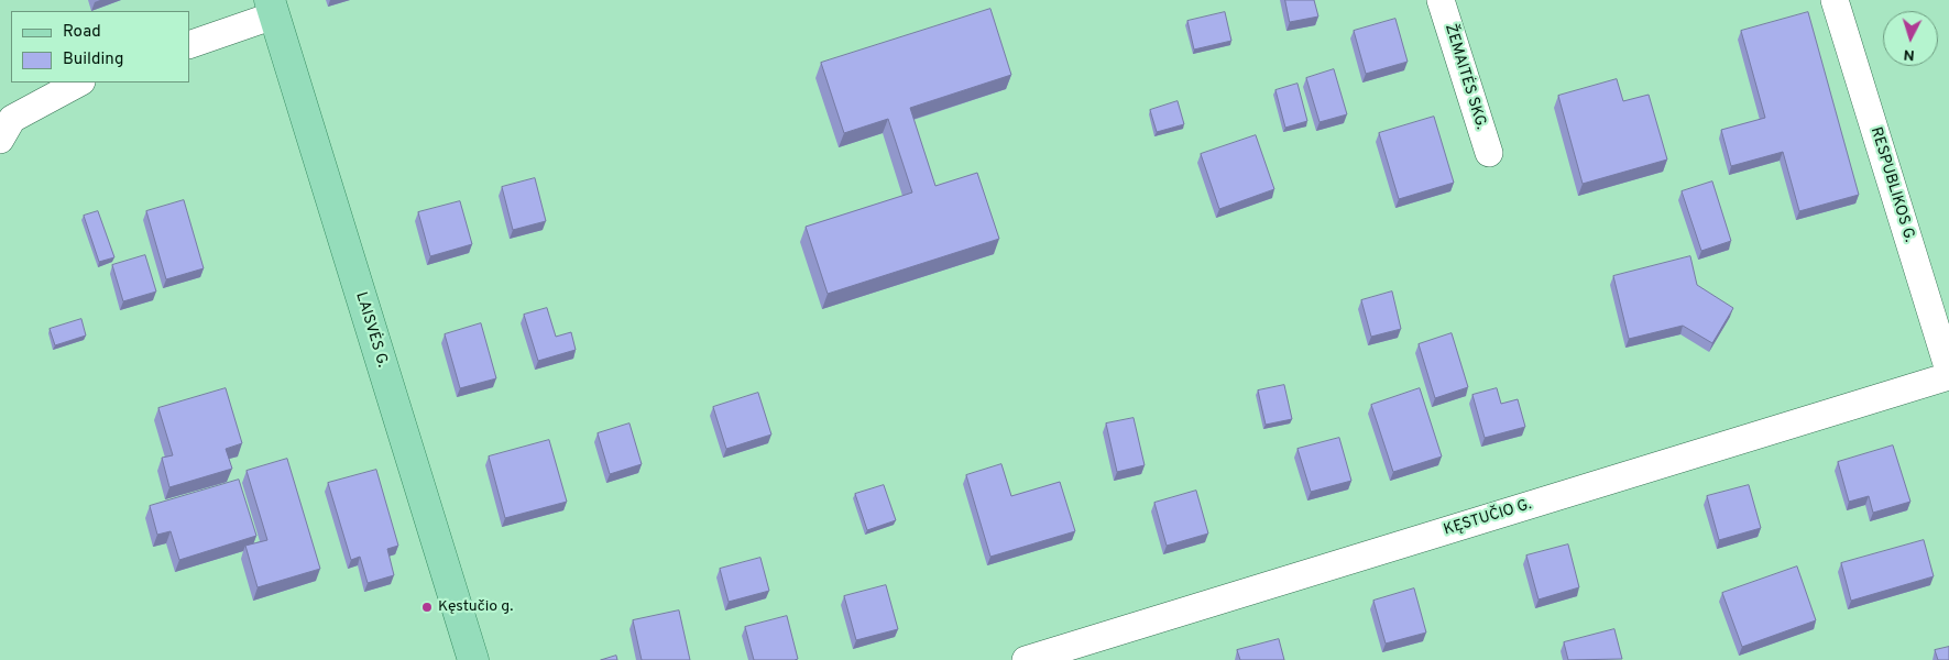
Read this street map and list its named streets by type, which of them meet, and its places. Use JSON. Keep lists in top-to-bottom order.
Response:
{
  "streets": {
    "main road": ["LAISVĖS G."],
    "street": ["ŽEMAITĖS SKG.", "RESPUBLIKOS G.", "KĘSTUČIO G."]
  },
  "places": ["Kęstučio g."],
  "legend": ["Road", "Building"],
  "north": "bottom"
}
